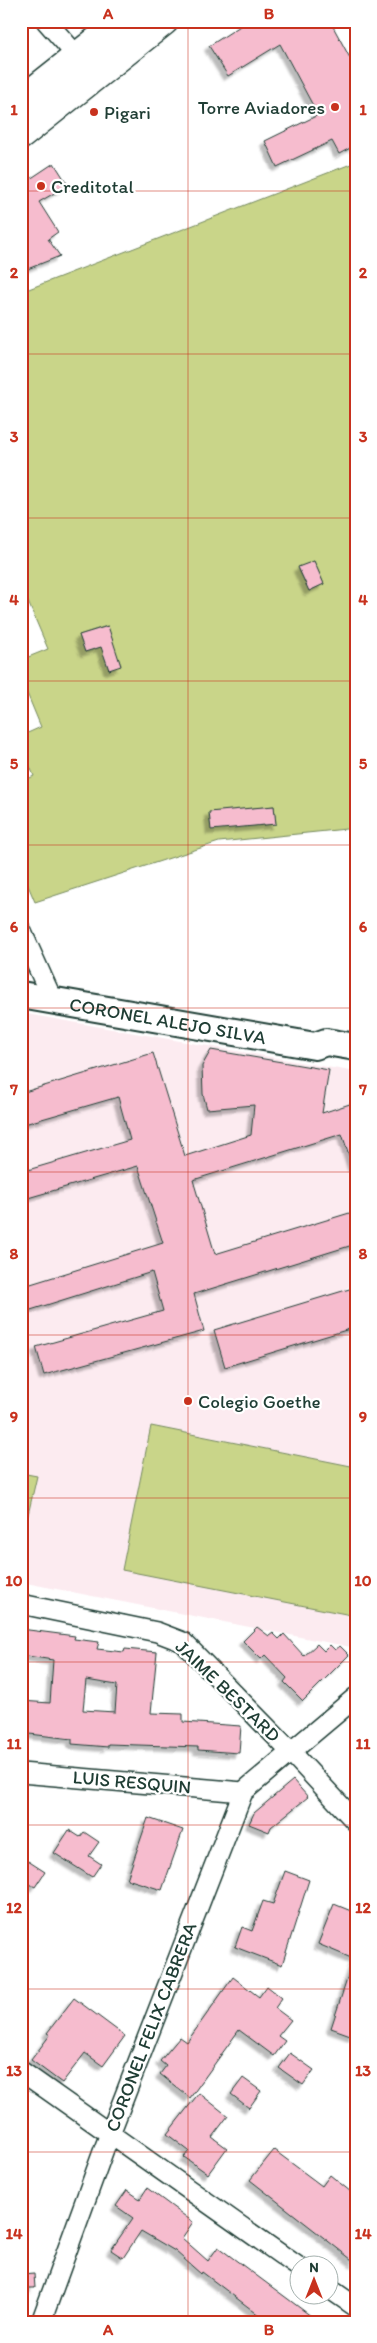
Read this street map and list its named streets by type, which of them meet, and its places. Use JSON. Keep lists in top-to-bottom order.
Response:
{
  "streets": {
    "main road": ["CORONEL ALEJO SILVA"],
    "street": ["JAIME BESTARD", "LUIS RESQUIN", "CORONEL FELIX CABRERA"]
  },
  "crossings": [
    ["JAIME BESTARD", "CORONEL FELIX CABRERA"],
    ["LUIS RESQUIN", "CORONEL FELIX CABRERA"]
  ],
  "places": [
    "Torre Aviadores",
    "Pigari",
    "Creditotal",
    "Colegio Goethe"
  ],
  "north": "top",
  "grid": {
    "columns": ["A", "B"],
    "rows": [
      "1",
      "2",
      "3",
      "4",
      "5",
      "6",
      "7",
      "8",
      "9",
      "10",
      "11",
      "12",
      "13",
      "14"
    ]
  }
}
